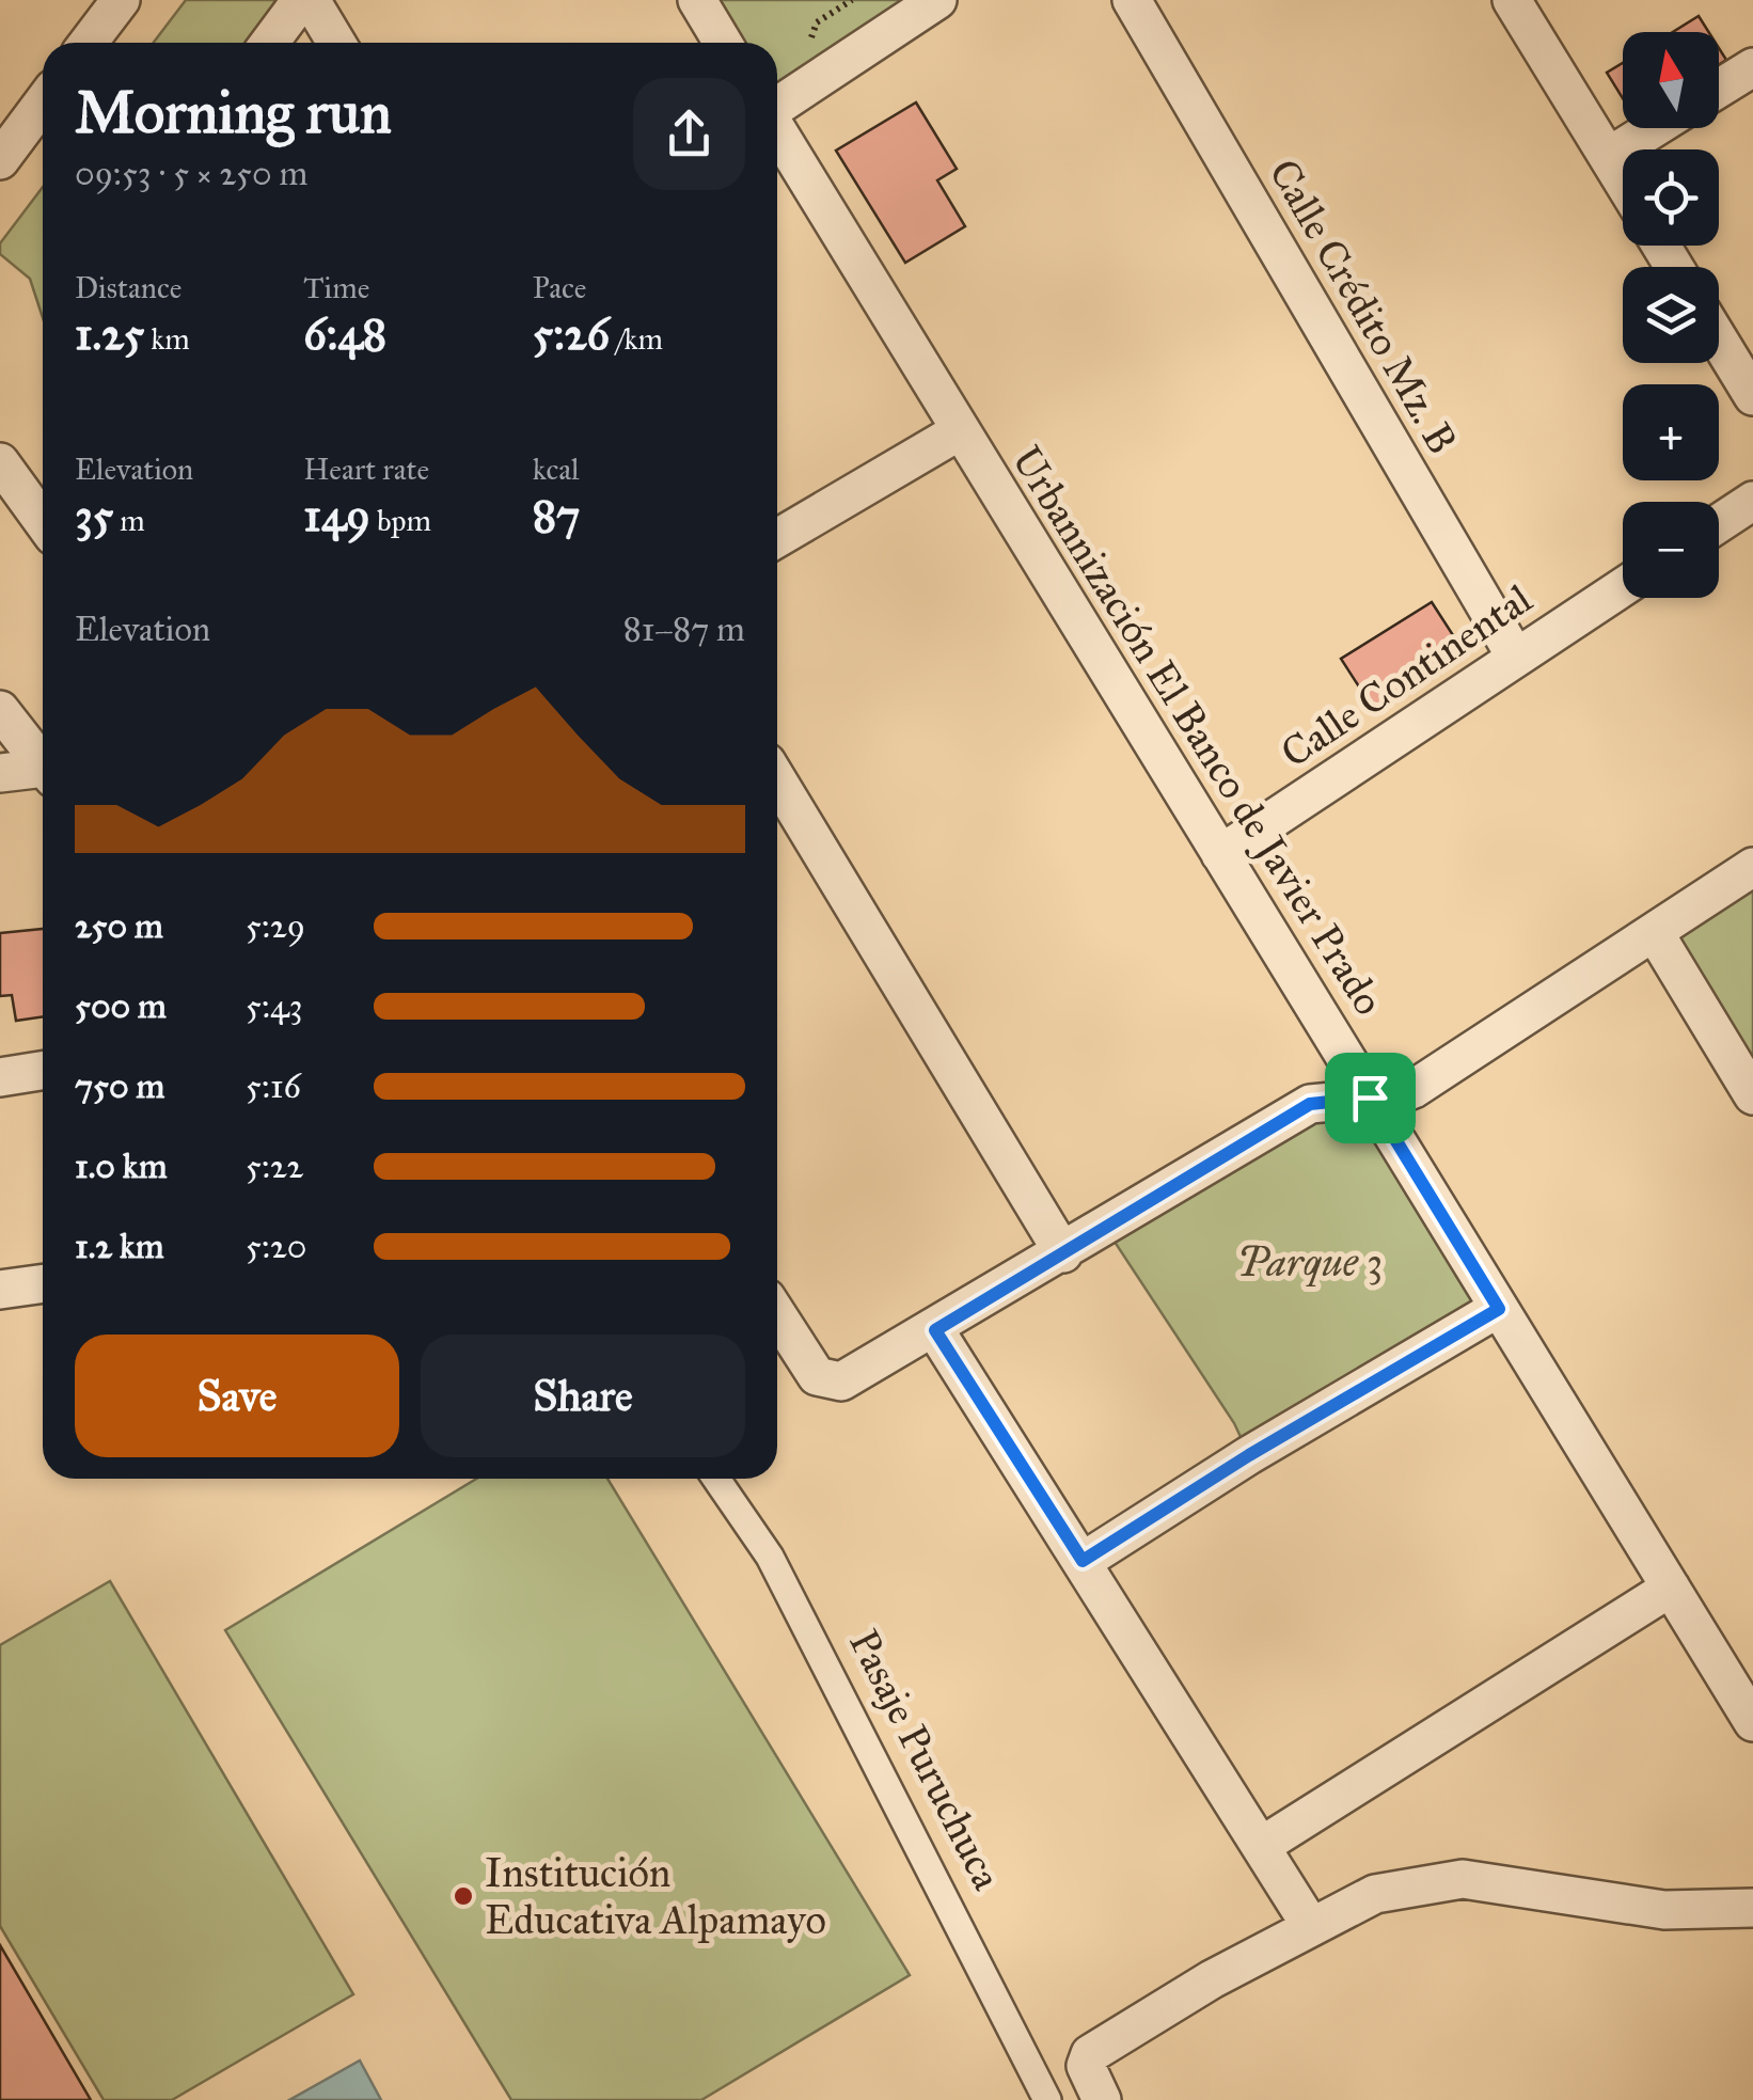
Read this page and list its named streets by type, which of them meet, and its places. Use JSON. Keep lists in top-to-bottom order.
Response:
{
  "streets": {
    "street": [
      "Calle Crédito Mz. B",
      "Calle Continental",
      "Urbannización El Banco de Javier Prado",
      "Pasaje Puruchuca"
    ]
  },
  "crossings": [
    ["Calle Crédito Mz. B", "Calle Continental"],
    ["Calle Continental", "Urbannización El Banco de Javier Prado"]
  ],
  "parks": ["Parque 3"],
  "places": ["Institución Educativa Alpamayo"],
  "north": "top",
  "page": {
    "map_buttons": ["+", "−"],
    "heading": ["Morning run", "09:53 · 5 × 250 m"],
    "stats": [
      ["Distance", "1.25 km"],
      ["Time", "6:48"],
      ["Pace", "5:26 /km"],
      ["Elevation", "35 m"],
      ["Heart rate", "149 bpm"],
      ["kcal", "87"]
    ],
    "chart": ["Elevation", "81–87 m"],
    "list": [
      {
        "name": "250 m",
        "note": "5:29"
      },
      {
        "name": "500 m",
        "note": "5:43"
      },
      {
        "name": "750 m",
        "note": "5:16"
      },
      {
        "name": "1.0 km",
        "note": "5:22"
      },
      {
        "name": "1.2 km",
        "note": "5:20"
      }
    ],
    "buttons": ["Save", "Share"]
  }
}
